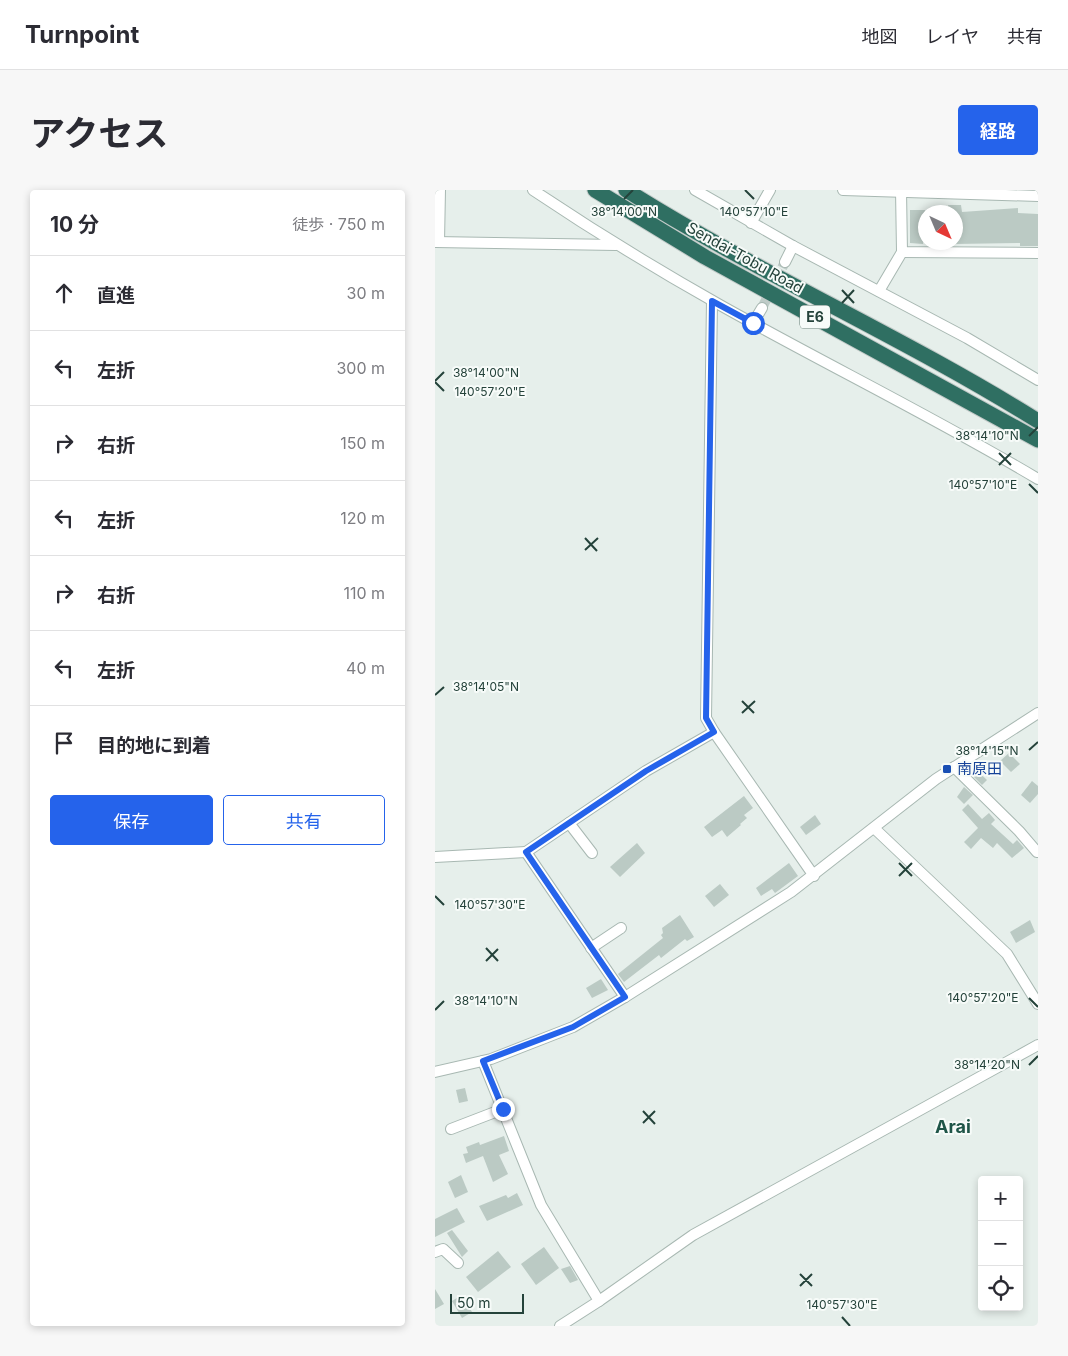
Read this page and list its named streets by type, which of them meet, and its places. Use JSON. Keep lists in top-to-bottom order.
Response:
{
  "streets": {
    "highway": ["Sendai-Tobu Road", "E6"]
  },
  "districts": ["Arai"],
  "places": {
    "transit": ["南原田"]
  },
  "scale_bar": "50 m",
  "north": "bottom right",
  "page": {
    "header": "Turnpoint",
    "nav": ["地図", "レイヤ", "共有"],
    "title": "アクセス",
    "buttons": [
      "経路",
      ["保存", "共有"]
    ],
    "heading": ["10 分", "徒歩 · 750 m"],
    "list": [
      ["直進", "30 m"],
      ["左折", "300 m"],
      ["右折", "150 m"],
      ["左折", "120 m"],
      ["右折", "110 m"],
      ["左折", "40 m"],
      "目的地に到着"
    ],
    "map_buttons": ["+", "−"],
    "scale": "50 m"
  },
  "coordinates": [
    "38°14'00\"N",
    "140°57'10\"E",
    "140°57'20\"E",
    "38°14'10\"N",
    "38°14'05\"N",
    "38°14'15\"N",
    "140°57'30\"E",
    "38°14'20\"N"
  ]
}
